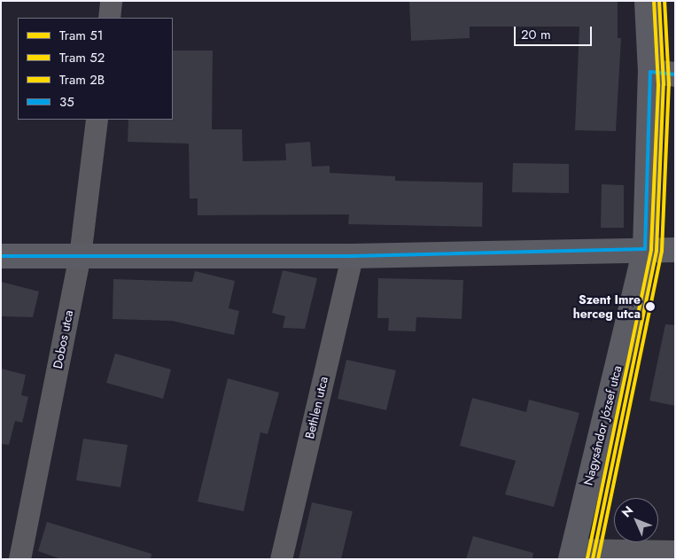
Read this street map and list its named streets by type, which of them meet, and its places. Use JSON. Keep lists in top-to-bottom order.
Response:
{
  "streets": {
    "street": ["Dobos utca", "Bethlen utca", "Nagysándor József utca"]
  },
  "places": ["Szent Imre herceg utca"],
  "lines": [
    "tram line 51",
    "tram line 52",
    "tram line 2B",
    "transit line 35"
  ],
  "legend": [
    "Tram 51",
    "Tram 52",
    "Tram 2B",
    "35"
  ],
  "scale_bar": "20 m",
  "north": "top left"
}
